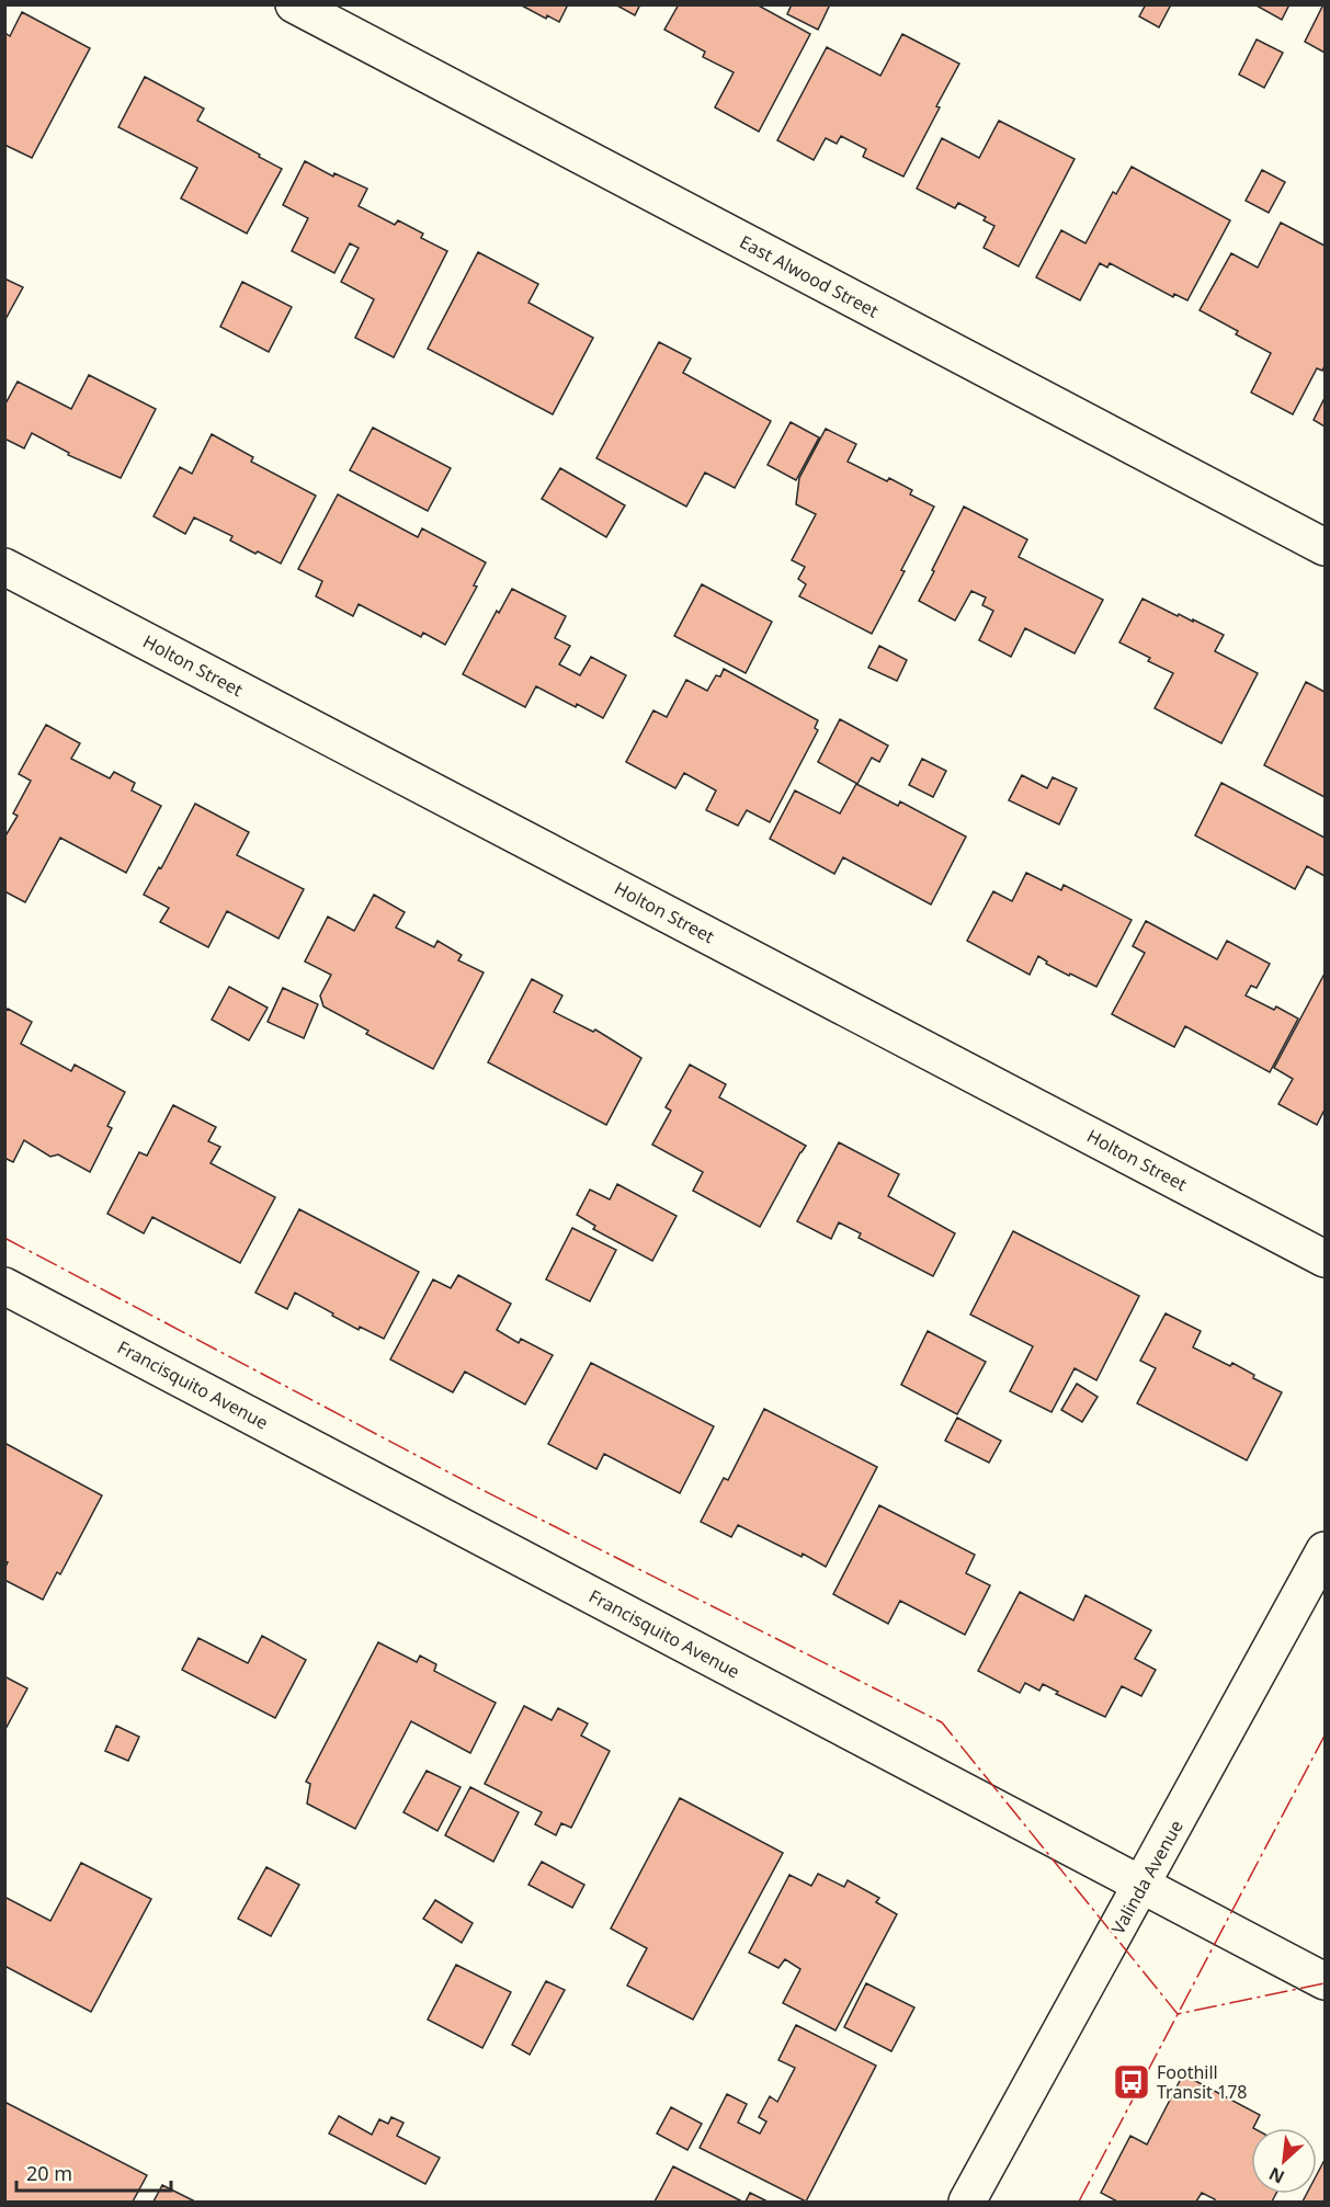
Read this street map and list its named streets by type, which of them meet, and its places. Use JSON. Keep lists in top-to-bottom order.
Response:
{
  "streets": {
    "street": [
      "East Alwood Street",
      "Holton Street",
      "Francisquito Avenue",
      "Valinda Avenue"
    ]
  },
  "crossings": [
    ["Francisquito Avenue", "Valinda Avenue"]
  ],
  "places": {
    "bus stop": ["Foothill Transit 178"]
  },
  "scale_bar": "20 m",
  "north": "bottom left"
}
